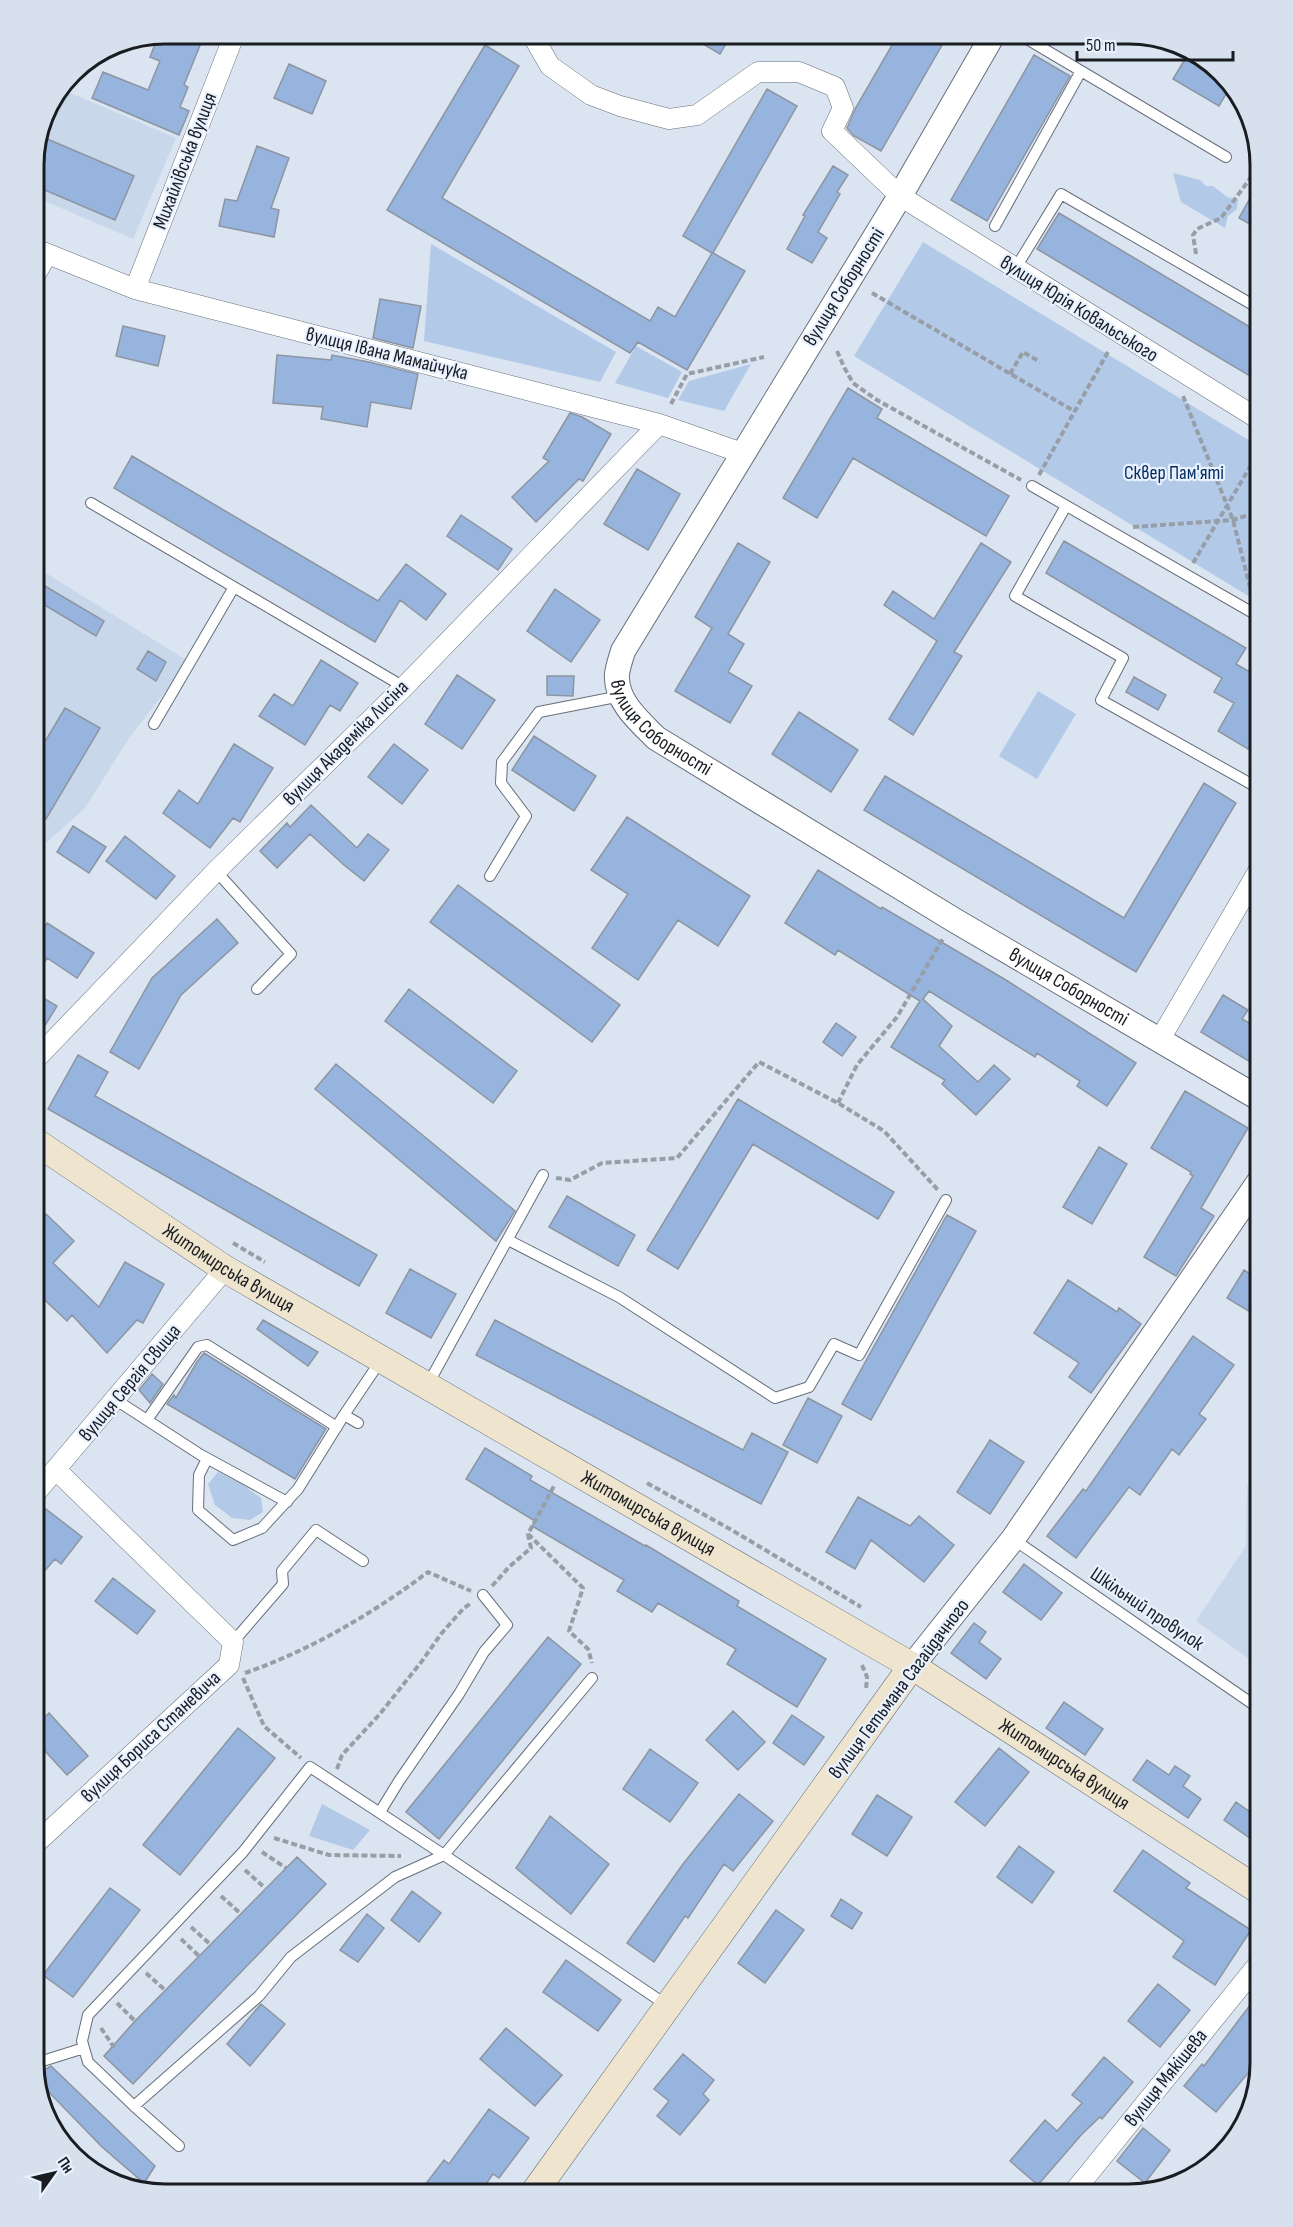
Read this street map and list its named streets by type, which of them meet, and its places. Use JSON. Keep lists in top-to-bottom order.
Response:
{
  "streets": {
    "main road": ["Житомирська вулиця", "вулиця Гетьмана Сагайдачного"],
    "street": [
      "Михайлівська вулиця",
      "вулиця Соборності",
      "вулиця Юрія Ковальського",
      "вулиця Івана Мамайчука",
      "вулиця Академіка Лисіна",
      "вулиця Сергія Свища",
      "вулиця Бориса Станевича",
      "вулиця Мякішева"
    ],
    "lane": ["Шкільний провулок"]
  },
  "crossings": [
    ["Михайлівська вулиця", "вулиця Івана Мамайчука"],
    ["вулиця Соборності", "вулиця Юрія Ковальського"],
    ["вулиця Соборності", "вулиця Івана Мамайчука"],
    ["вулиця Івана Мамайчука", "вулиця Академіка Лисіна"],
    ["Житомирська вулиця", "вулиця Сергія Свища"],
    ["Житомирська вулиця", "вулиця Гетьмана Сагайдачного"],
    ["Шкільний провулок", "вулиця Гетьмана Сагайдачного"]
  ],
  "parks": ["Сквер Пам'яті"],
  "scale_bar": "50 m",
  "north": "top right"
}
